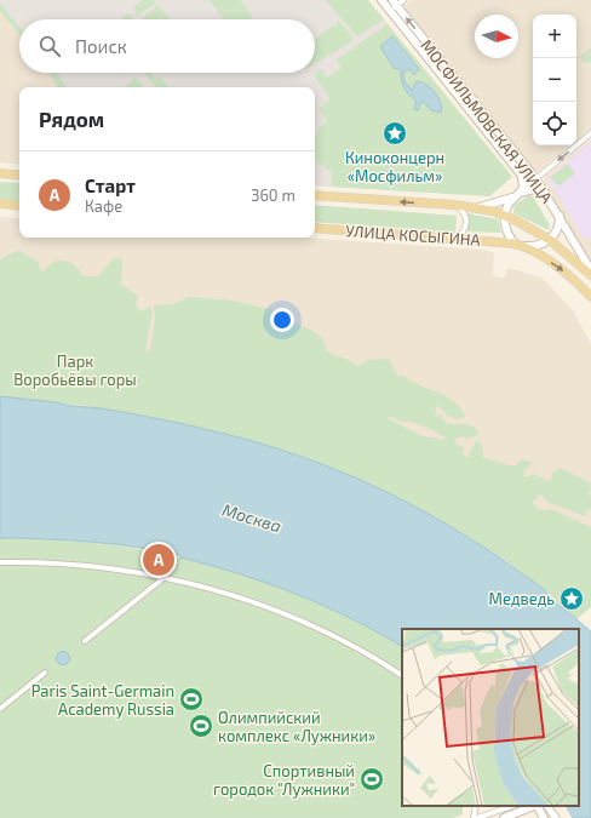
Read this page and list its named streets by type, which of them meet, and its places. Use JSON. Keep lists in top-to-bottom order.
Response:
{
  "streets": {
    "main road": ["МОСФИЛЬМОВСКАЯ УЛИЦА", "УЛИЦА КОСЫГИНА"]
  },
  "crossings": [
    ["МОСФИЛЬМОВСКАЯ УЛИЦА", "УЛИЦА КОСЫГИНА"]
  ],
  "water": ["Москва"],
  "parks": ["Парк Воробьёвы горы"],
  "places": {
    "place": ["Киноконцерн «Мосфильм»", "Медведь"],
    "sports": ["Paris Saint-Germain Academy Russia", "Олимпийский комплекс «Лужники»", "Спортивный городок \"Лужники\""]
  },
  "north": "right",
  "page": {
    "map_buttons": ["+", "−"],
    "search": "Поиск",
    "heading": "Рядом",
    "list": [
      {
        "mark": "A",
        "name": "Старт",
        "note": "Кафе",
        "value": "360 m"
      }
    ],
    "pins": "A"
  }
}
